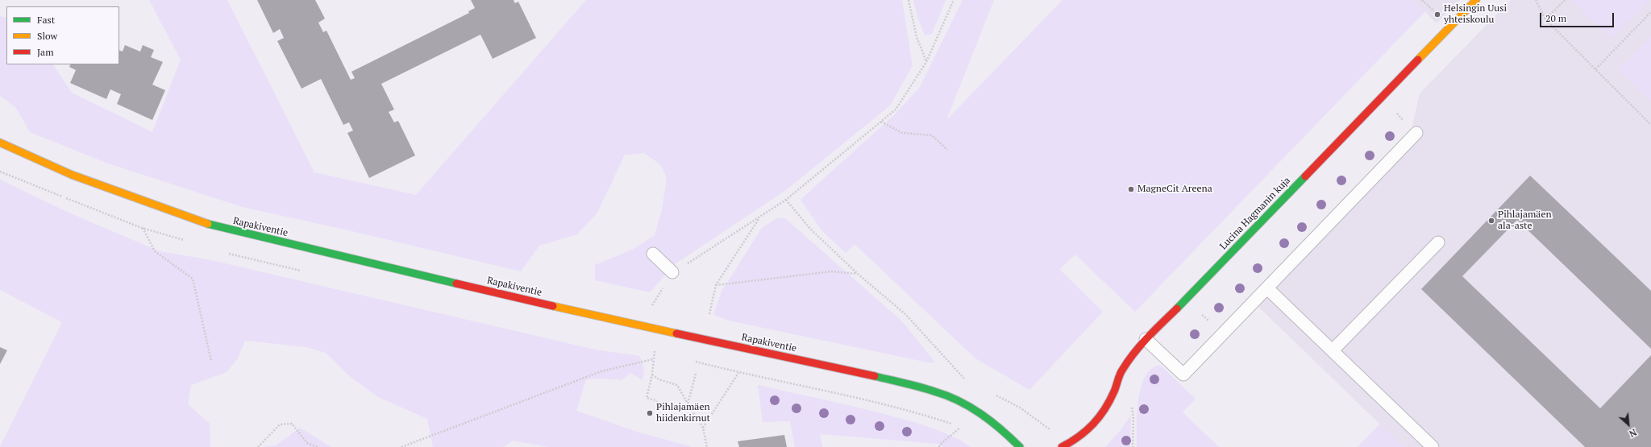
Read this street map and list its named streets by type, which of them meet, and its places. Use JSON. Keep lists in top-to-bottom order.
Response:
{
  "streets": {
    "main road": ["Lucina Hagmanin kuja", "Rapakiventie"]
  },
  "places": [
    "Helsingin Uusi yhteiskoulu",
    "MagneCit Areena",
    "Pihlajamäen ala-aste",
    "Pihlajamäen hiidenkirnut"
  ],
  "legend": ["Fast", "Slow", "Jam"],
  "scale_bar": "20 m",
  "north": "bottom right"
}
